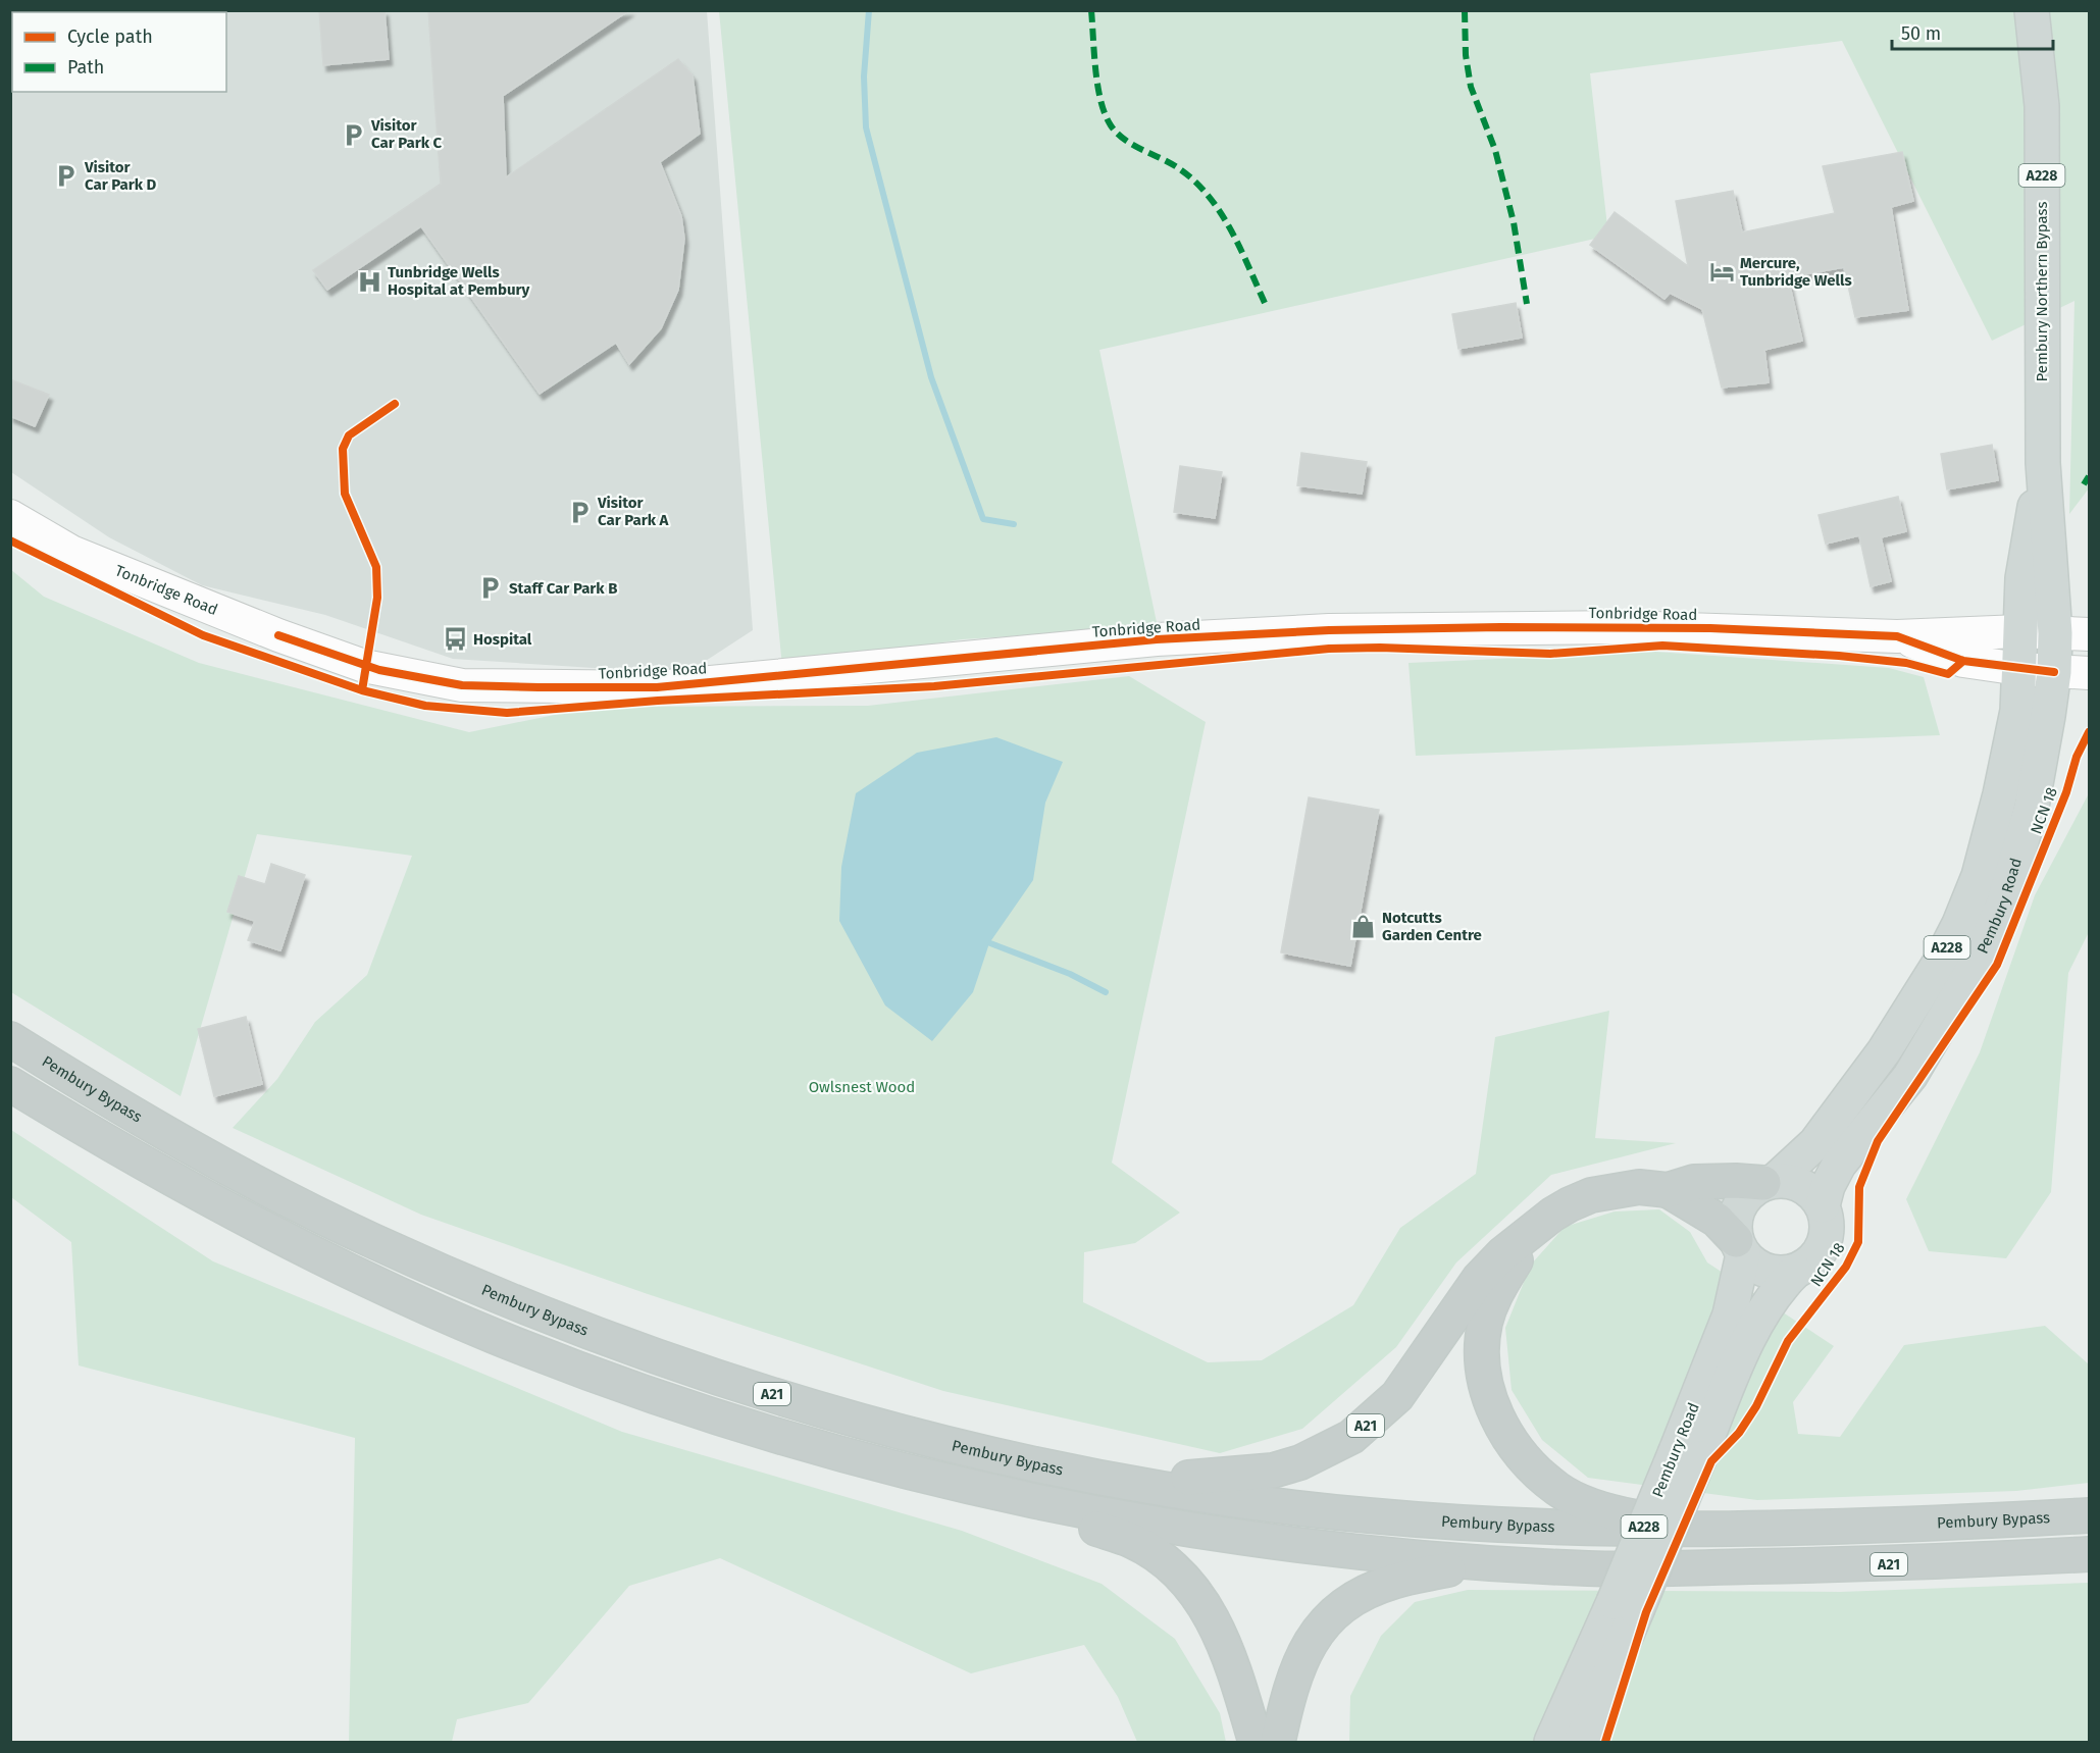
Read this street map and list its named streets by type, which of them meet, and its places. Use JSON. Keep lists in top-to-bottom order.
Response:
{
  "streets": {
    "highway": ["Pembury Bypass", "A21"],
    "main road": ["A228", "Pembury Northern Bypass", "Pembury Road"],
    "street": ["Tonbridge Road"],
    "cycle path": ["NCN 18"]
  },
  "crossings": [
    ["A228", "Pembury Northern Bypass"],
    ["A228", "Tonbridge Road"],
    ["A228", "Pembury Road"],
    ["Pembury Northern Bypass", "Tonbridge Road"],
    ["Tonbridge Road", "Pembury Road"],
    ["Pembury Road", "A21"],
    ["Pembury Bypass", "A21"]
  ],
  "parks": ["Owlsnest Wood"],
  "places": {
    "parking": [
      "Visitor Car Park C",
      "Visitor Car Park D",
      "Visitor Car Park A",
      "Staff Car Park B"
    ],
    "hotel": ["Mercure, Tunbridge Wells"],
    "hospital": ["Tunbridge Wells Hospital at Pembury"],
    "bus stop": ["Hospital"],
    "shop": ["Notcutts Garden Centre"]
  },
  "legend": ["Cycle path", "Path"],
  "scale_bar": "50 m"
}
